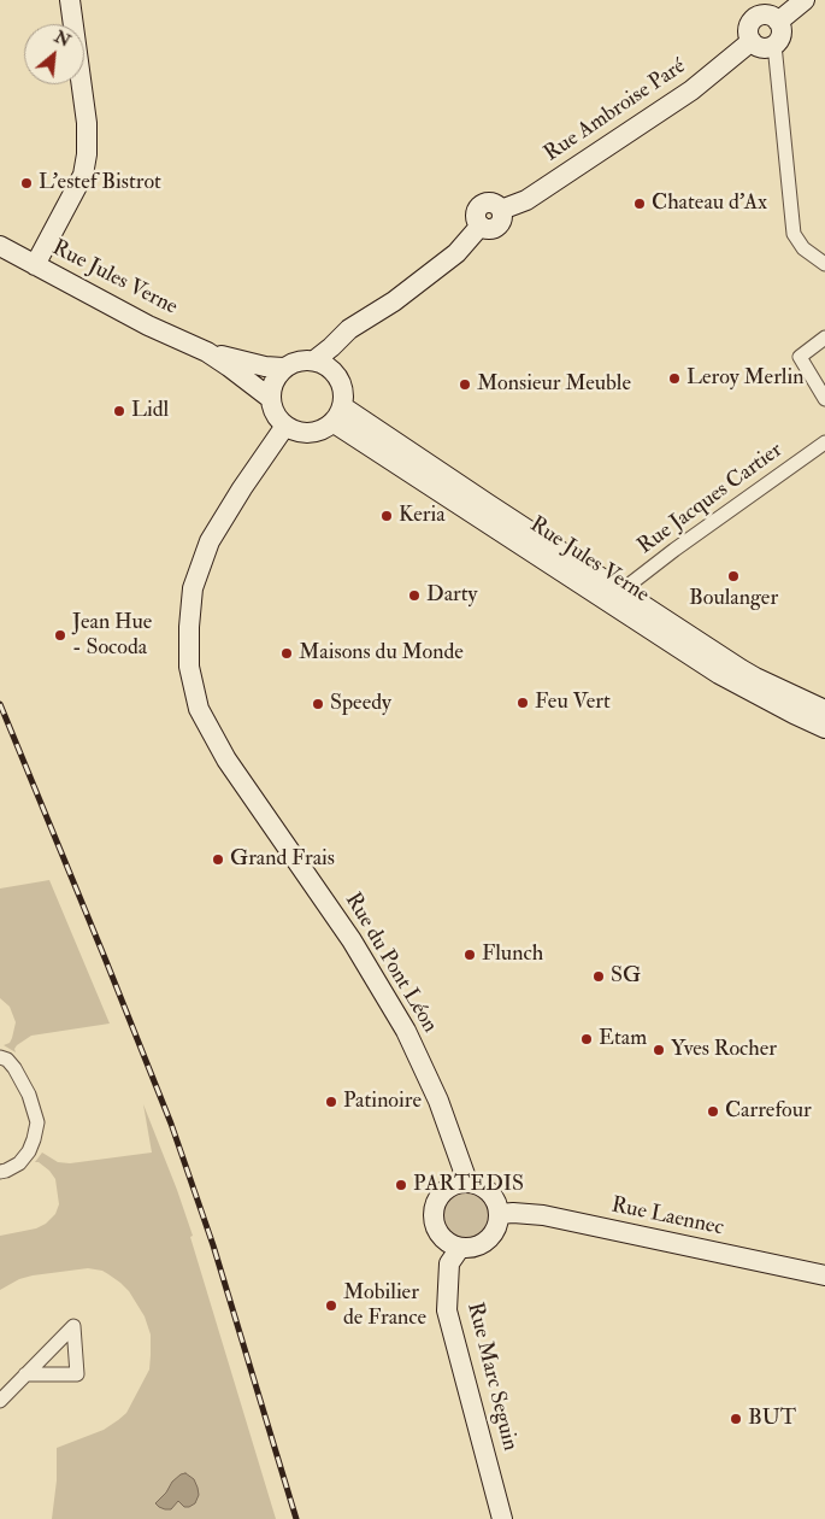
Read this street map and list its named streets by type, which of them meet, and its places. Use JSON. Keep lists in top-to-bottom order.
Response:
{
  "streets": {
    "street": [
      "Rue Ambroise Paré",
      "Rue Jules Verne",
      "Rue Jacques Cartier",
      "Rue du Pont Léon",
      "Rue Laennec",
      "Rue Marc Seguin"
    ]
  },
  "crossings": [
    ["Rue Jules Verne", "Rue Jacques Cartier"],
    ["Rue Jules Verne", "Rue du Pont Léon"],
    ["Rue du Pont Léon", "Rue Laennec"],
    ["Rue du Pont Léon", "Rue Marc Seguin"],
    ["Rue Laennec", "Rue Marc Seguin"]
  ],
  "places": [
    "L'estef Bistrot",
    "Chateau d'Ax",
    "Leroy Merlin",
    "Monsieur Meuble",
    "Lidl",
    "Keria",
    "Boulanger",
    "Darty",
    "Jean Hue - Socoda",
    "Maisons du Monde",
    "Feu Vert",
    "Speedy",
    "Grand Frais",
    "Flunch",
    "SG",
    "Etam",
    "Yves Rocher",
    "Patinoire",
    "Carrefour",
    "PARTEDIS",
    "Mobilier de France",
    "BUT"
  ],
  "north": "top right"
}
